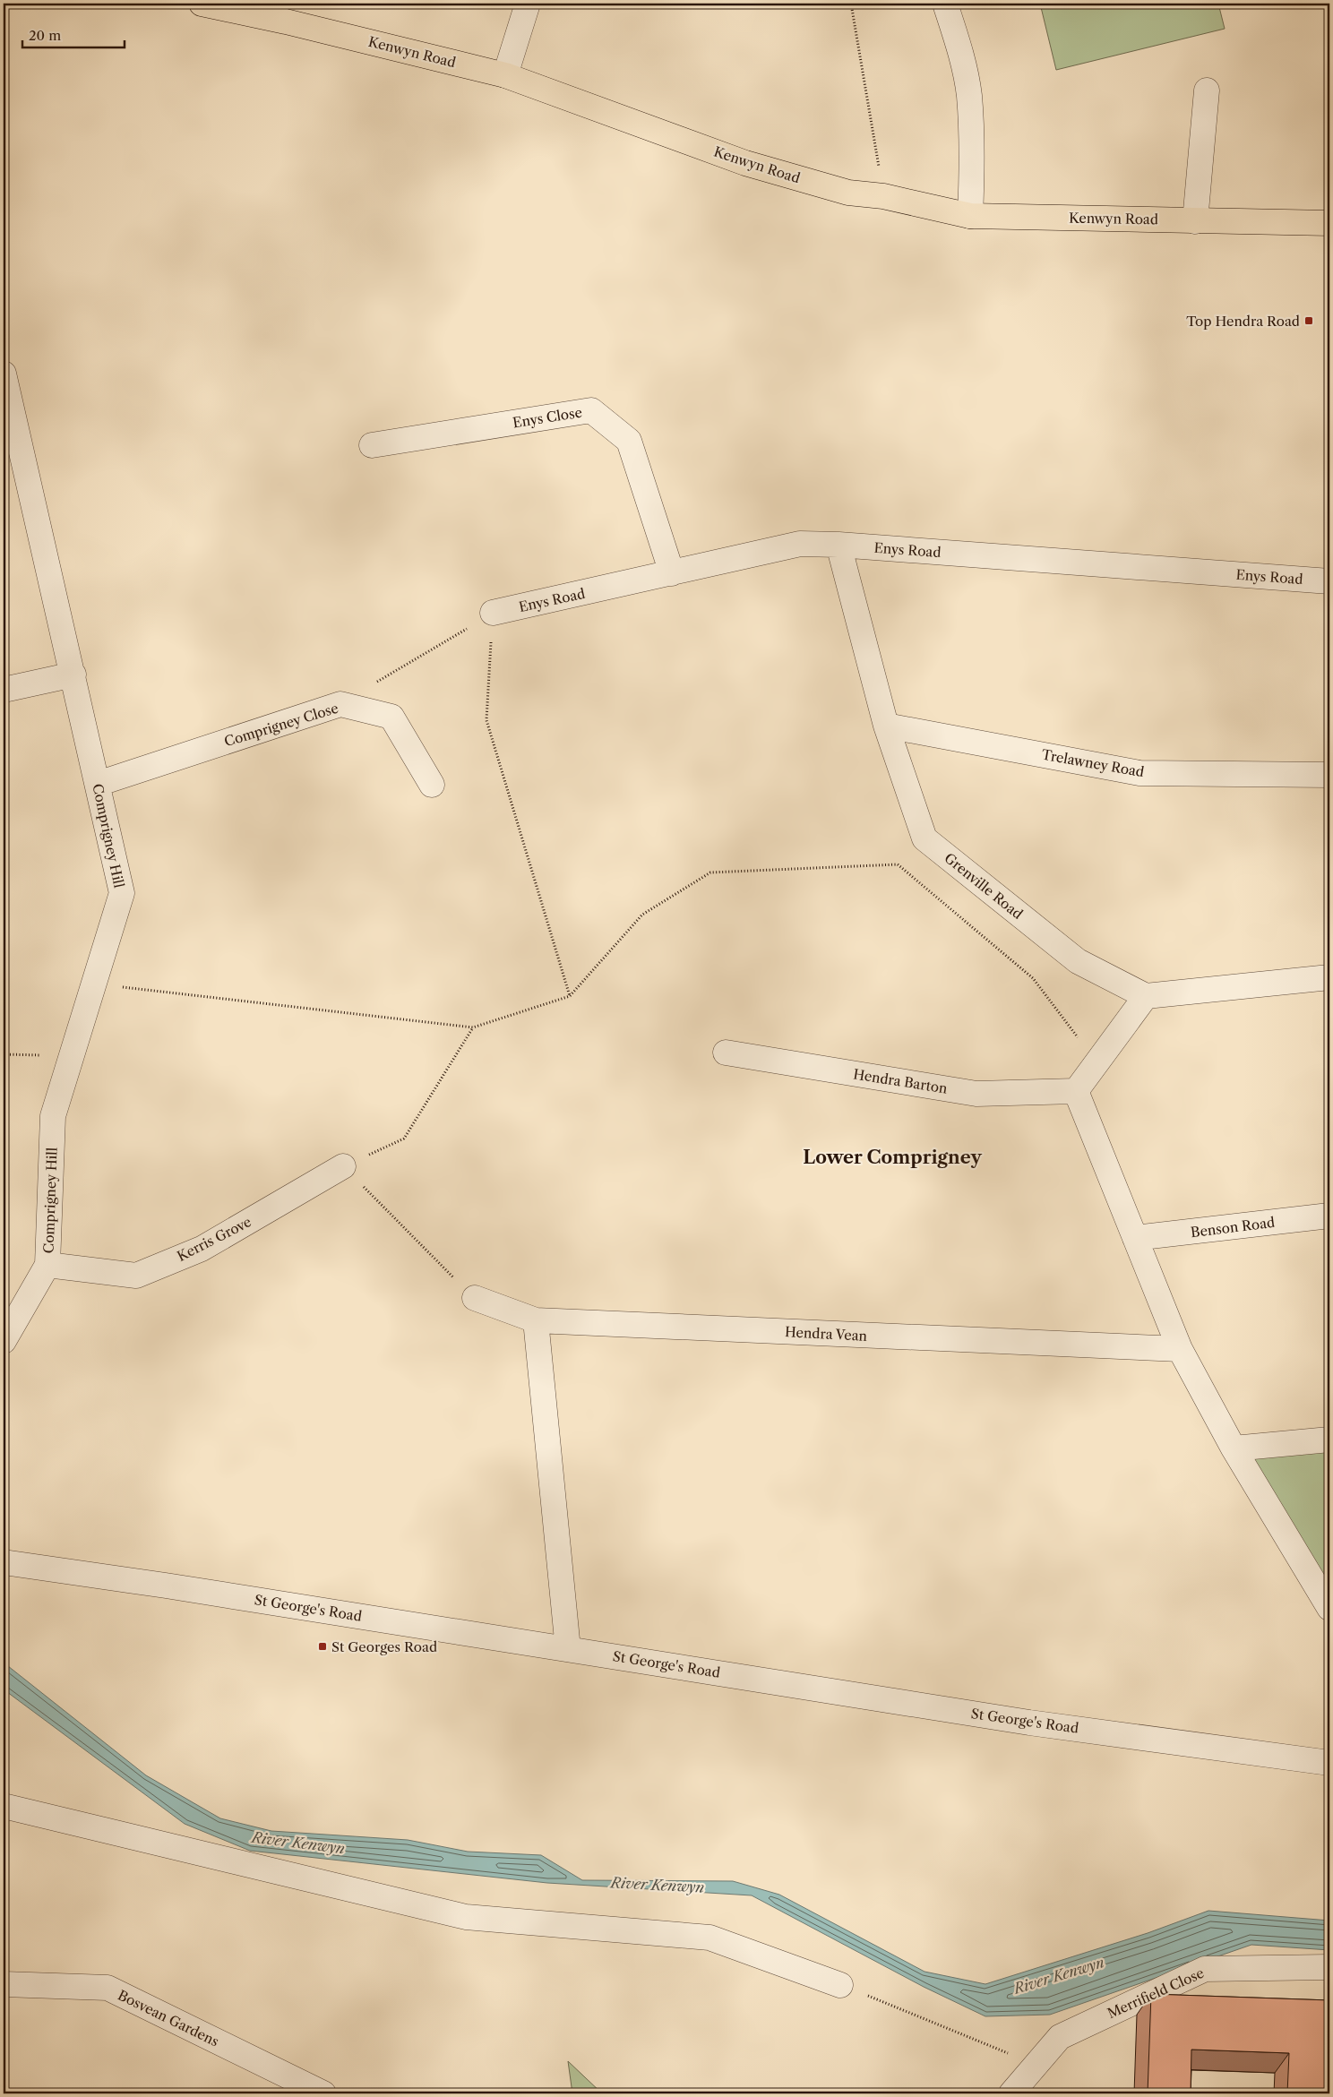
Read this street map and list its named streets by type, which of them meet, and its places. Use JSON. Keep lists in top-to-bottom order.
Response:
{
  "streets": {
    "main road": ["Kenwyn Road"],
    "street": [
      "Enys Close",
      "Enys Road",
      "Comprigney Close",
      "Trelawney Road",
      "Comprigney Hill",
      "Grenville Road",
      "Hendra Barton",
      "Benson Road",
      "Kerris Grove",
      "Hendra Vean",
      "St George's Road",
      "Merrifield Close",
      "Bosvean Gardens"
    ]
  },
  "crossings": [
    ["Enys Close", "Enys Road"],
    ["Enys Road", "Grenville Road"],
    ["Comprigney Close", "Comprigney Hill"],
    ["Trelawney Road", "Grenville Road"],
    ["Comprigney Hill", "Kerris Grove"]
  ],
  "districts": ["Lower Comprigney"],
  "water": ["River Kenwyn"],
  "places": {
    "transit": ["Top Hendra Road", "St Georges Road"]
  },
  "scale_bar": "20 m"
}
